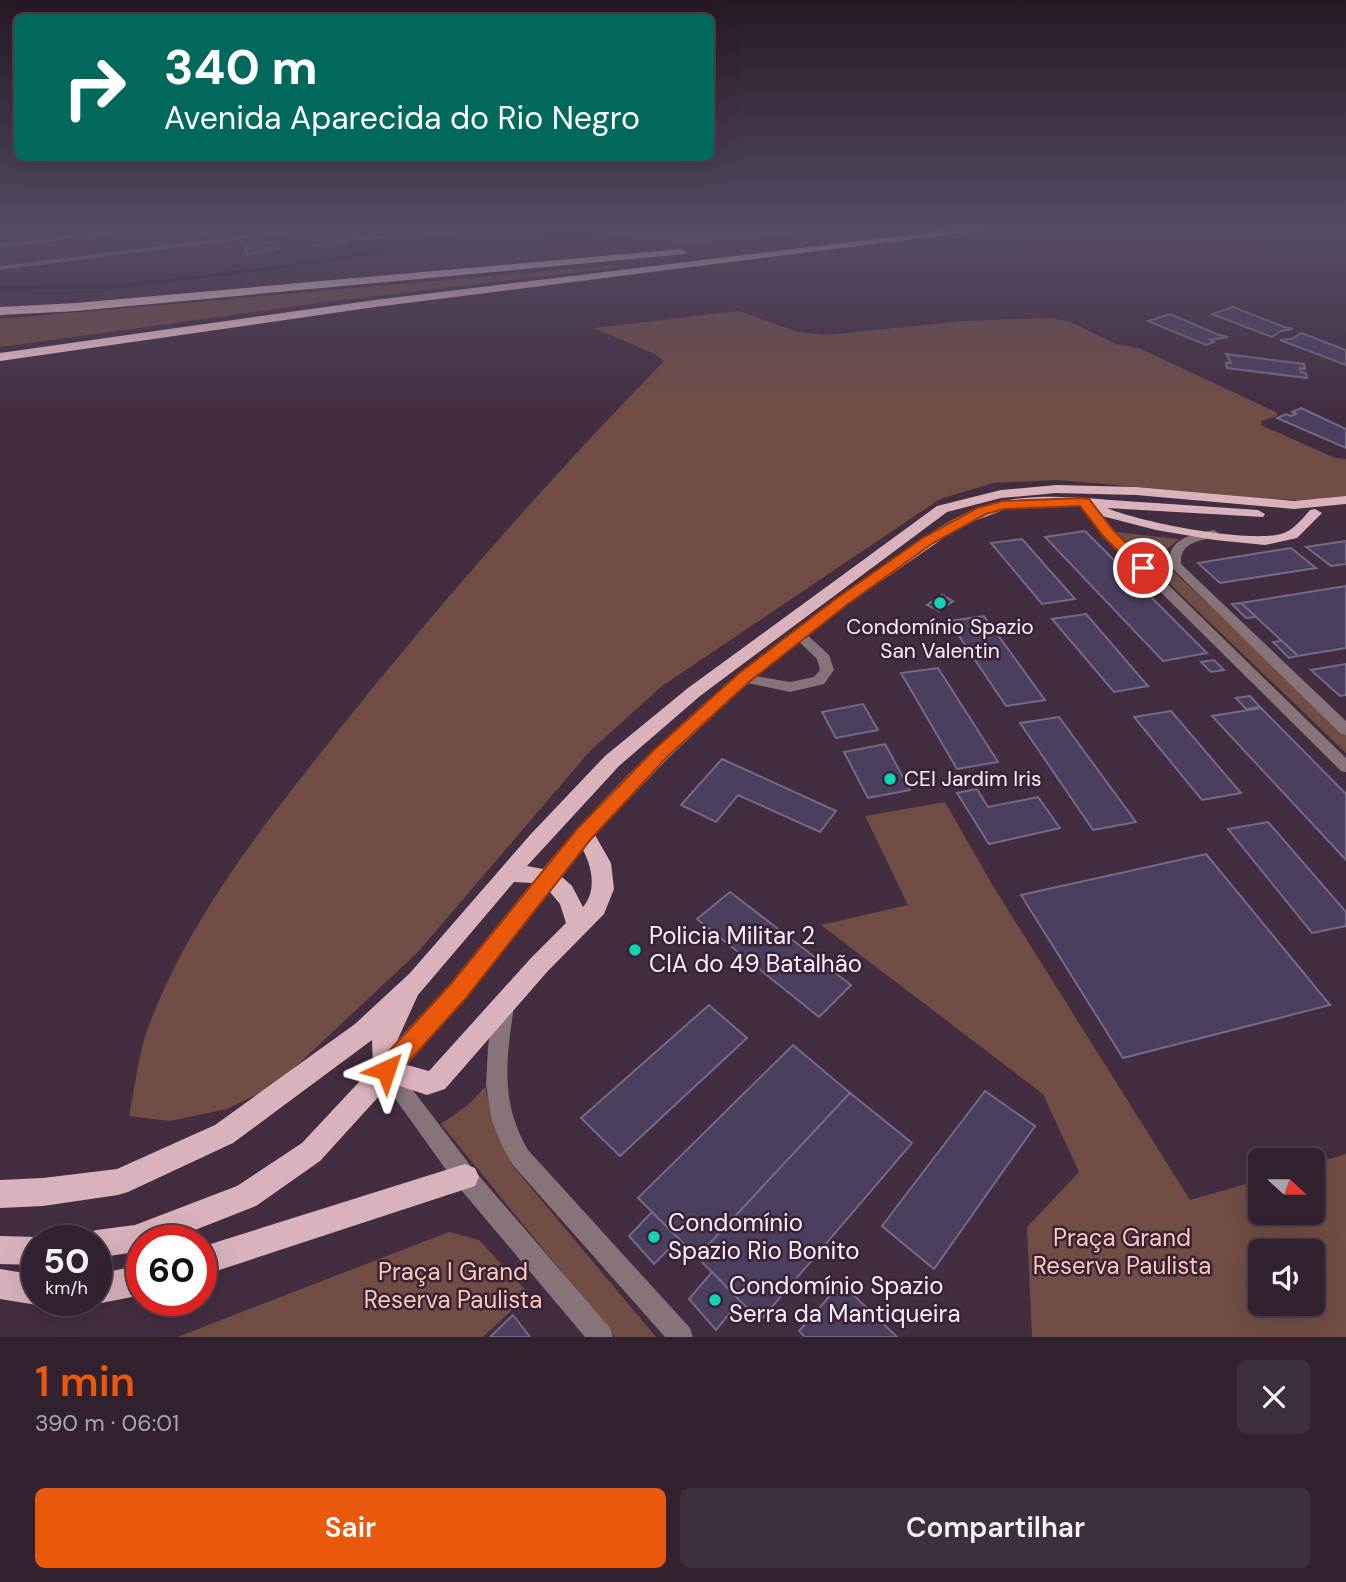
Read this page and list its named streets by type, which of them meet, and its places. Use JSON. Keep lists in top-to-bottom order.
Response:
{
  "parks": ["Praça Grand Reserva Paulista", "Praça I Grand Reserva Paulista"],
  "places": [
    "Condomínio Spazio San Valentin",
    "CEI Jardim Iris",
    "Policia Militar 2 CIA do 49 Batalhão",
    "Condomínio Spazio Rio Bonito",
    "Condomínio Spazio Serra da Mantiqueira"
  ],
  "north": "right",
  "page": {
    "turn": ["340 m", "Avenida Aparecida do Rio Negro"],
    "speed": "50 km/h",
    "limit": "60",
    "heading": ["1 min", "390 m · 06:01"],
    "buttons": ["Sair", "Compartilhar"]
  }
}
